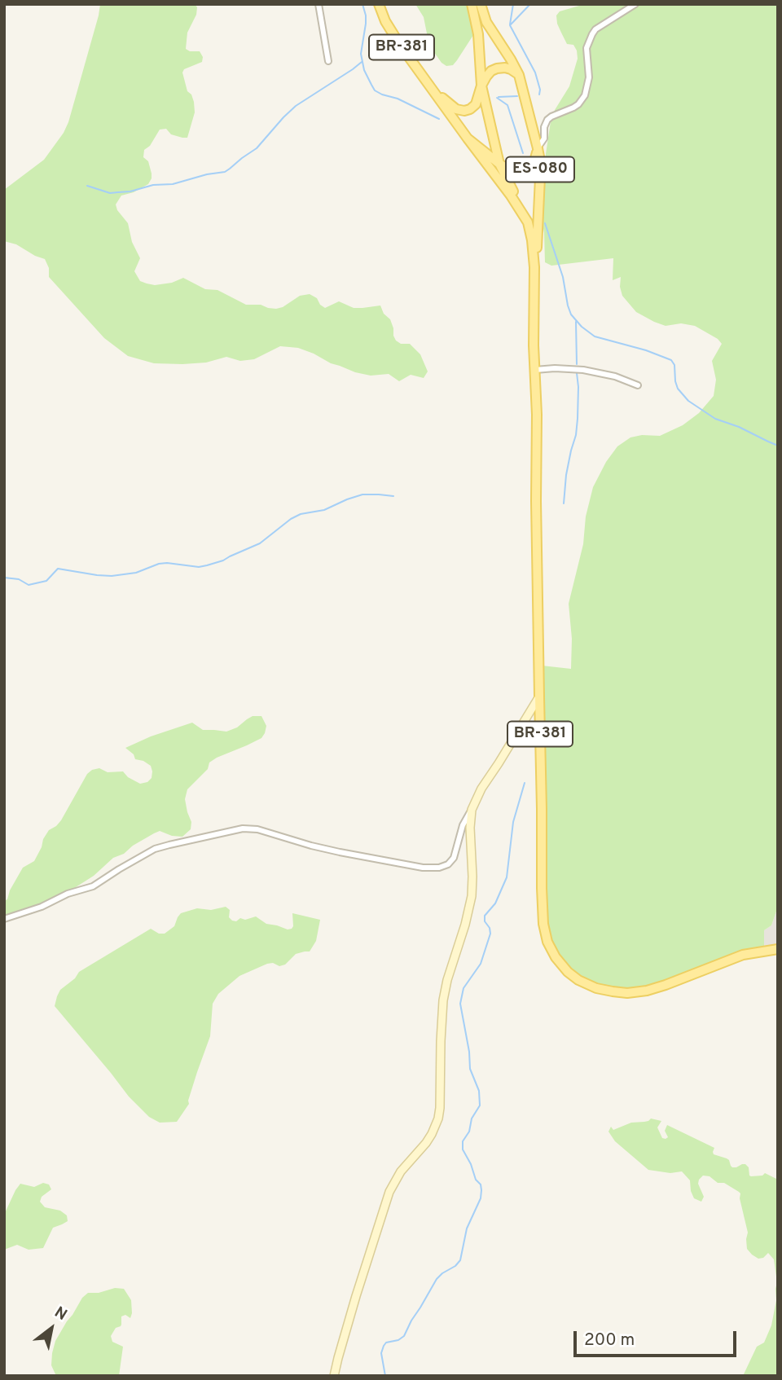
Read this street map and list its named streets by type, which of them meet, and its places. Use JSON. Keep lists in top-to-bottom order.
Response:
{
  "streets": {
    "main road": ["BR-381", "ES-080"]
  },
  "crossings": [
    ["BR-381", "ES-080"]
  ],
  "scale_bar": "200 m",
  "north": "top right"
}
